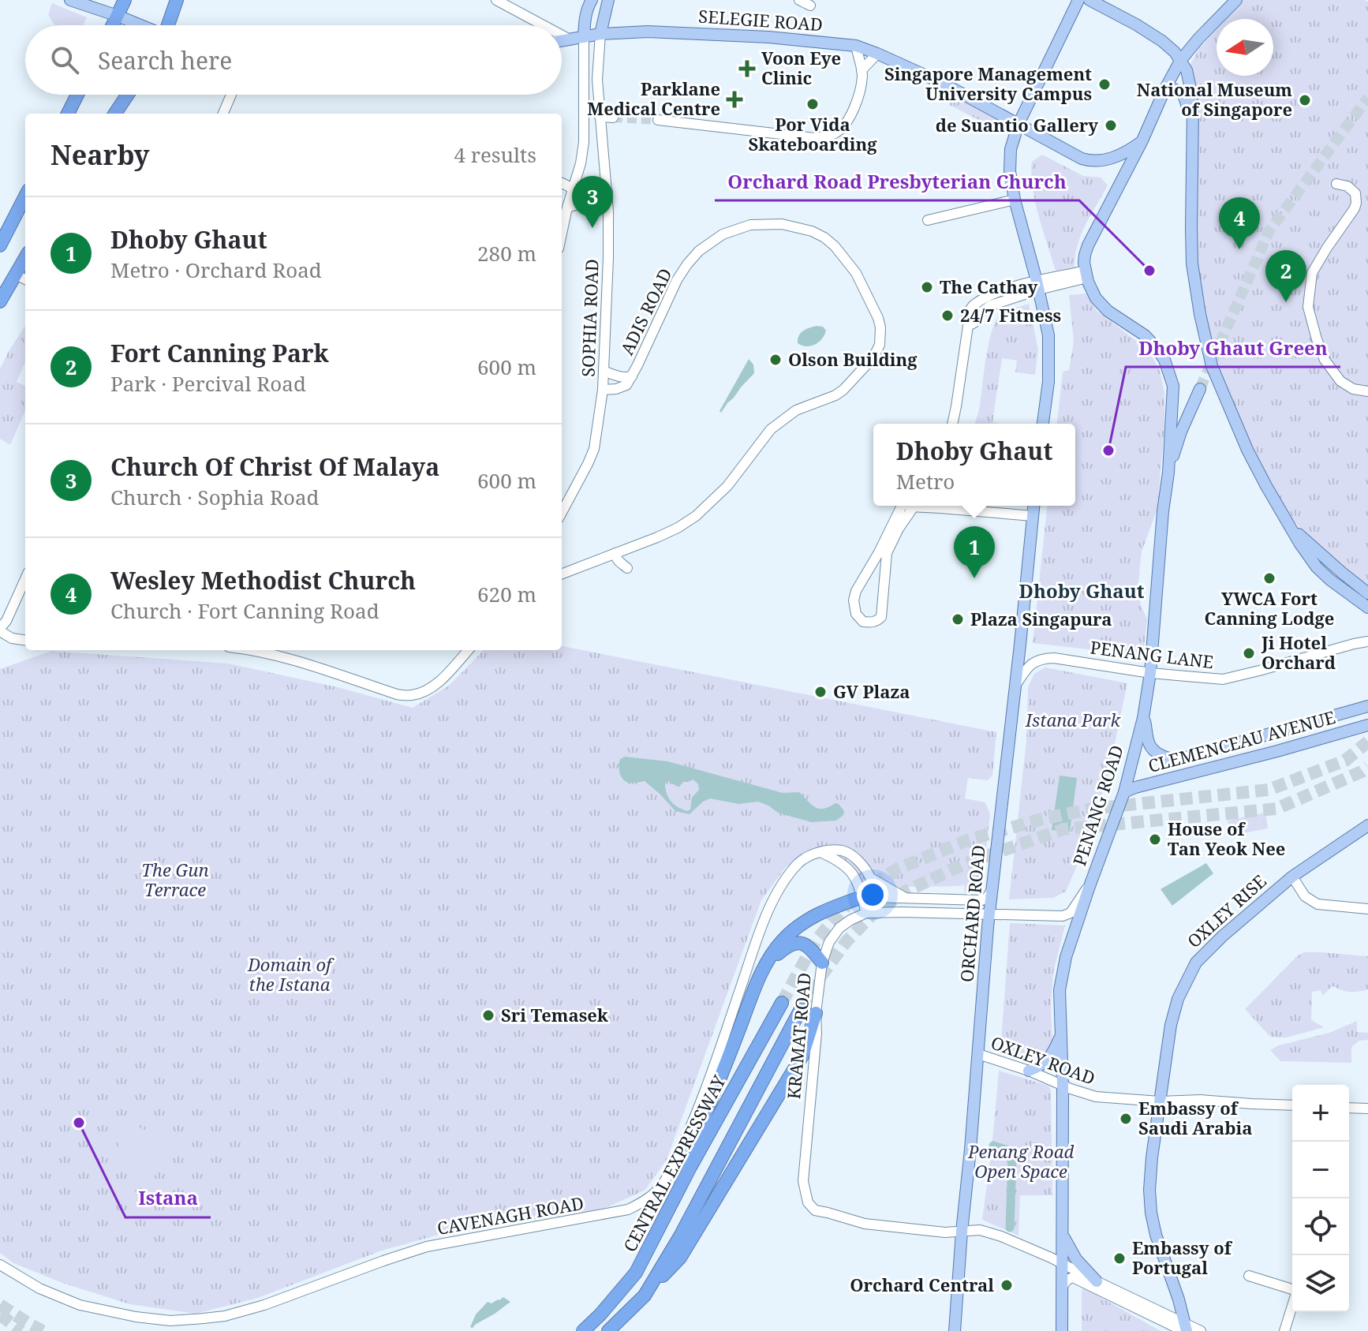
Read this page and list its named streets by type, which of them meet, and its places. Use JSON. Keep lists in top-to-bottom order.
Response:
{
  "streets": {
    "highway": ["CENTRAL EXPRESSWAY"],
    "main road": [
      "SELEGIE ROAD",
      "CLEMENCEAU AVENUE",
      "PENANG ROAD",
      "OXLEY RISE",
      "ORCHARD ROAD"
    ],
    "street": [
      "ADIS ROAD",
      "SOPHIA ROAD",
      "PENANG LANE",
      "KRAMAT ROAD",
      "OXLEY ROAD",
      "CAVENAGH ROAD"
    ]
  },
  "crossings": [
    ["SELEGIE ROAD", "SOPHIA ROAD"],
    ["ADIS ROAD", "SOPHIA ROAD"],
    ["PENANG LANE", "PENANG ROAD"],
    ["PENANG LANE", "ORCHARD ROAD"],
    ["CLEMENCEAU AVENUE", "PENANG ROAD"],
    ["PENANG ROAD", "OXLEY ROAD"],
    ["OXLEY RISE", "OXLEY ROAD"],
    ["ORCHARD ROAD", "KRAMAT ROAD"],
    ["ORCHARD ROAD", "OXLEY ROAD"]
  ],
  "districts": ["Dhoby Ghaut"],
  "parks": [
    "Istana Park",
    "The Gun Terrace",
    "Domain of the Istana",
    "Penang Road Open Space"
  ],
  "places": {
    "health": ["Voon Eye Clinic", "Parklane Medical Centre"],
    "other": [
      "Singapore Management University Campus",
      "National Museum of Singapore",
      "Por Vida Skateboarding",
      "de Suantio Gallery",
      "Orchard Road Presbyterian Church",
      "The Cathay",
      "24/7 Fitness",
      "Olson Building",
      "Dhoby Ghaut Green",
      "YWCA Fort Canning Lodge",
      "Plaza Singapura",
      "Ji Hotel Orchard",
      "GV Plaza",
      "House of Tan Yeok Nee",
      "Sri Temasek",
      "Embassy of Saudi Arabia",
      "Istana",
      "Embassy of Portugal",
      "Orchard Central"
    ]
  },
  "north": "left",
  "page": {
    "search": "Search here",
    "heading": ["Nearby", "4 results"],
    "pins": [
      "3",
      "4",
      "2",
      "1"
    ],
    "list": [
      {
        "mark": "1",
        "name": "Dhoby Ghaut",
        "note": "Metro · Orchard Road",
        "value": "280 m"
      },
      {
        "mark": "2",
        "name": "Fort Canning Park",
        "note": "Park · Percival Road",
        "value": "600 m"
      },
      {
        "mark": "3",
        "name": "Church Of Christ Of Malaya",
        "note": "Church · Sophia Road",
        "value": "600 m"
      },
      {
        "mark": "4",
        "name": "Wesley Methodist Church",
        "note": "Church · Fort Canning Road",
        "value": "620 m"
      }
    ],
    "popup": ["Dhoby Ghaut", "Metro"],
    "map_buttons": ["+", "−"]
  }
}
